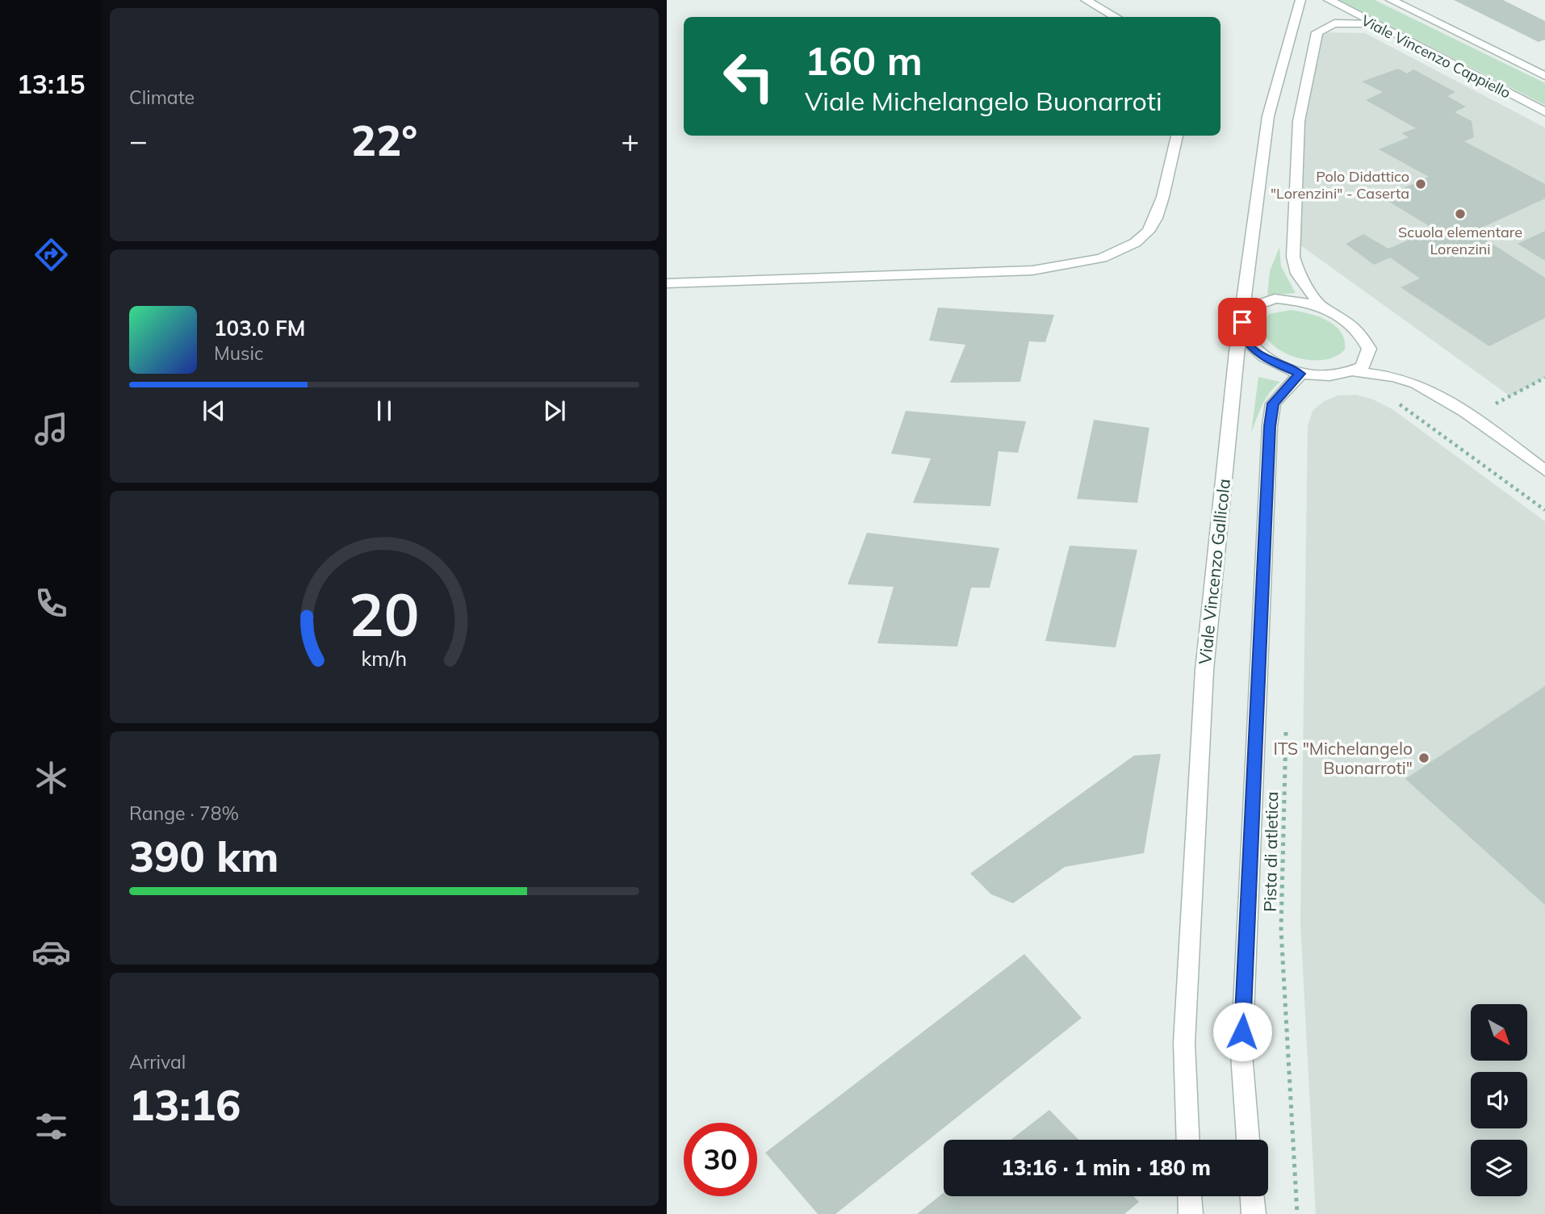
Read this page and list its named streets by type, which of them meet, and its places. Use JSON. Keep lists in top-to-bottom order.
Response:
{
  "streets": {
    "street": ["Viale Vincenzo Cappiello", "Viale Vincenzo Gallicola"],
    "path": ["Pista di atletica"]
  },
  "places": ["Polo Didattico \"Lorenzini\" - Caserta", "Scuola elementare Lorenzini", "ITS \"Michelangelo Buonarroti\""],
  "north": "bottom right",
  "page": {
    "tabs": "13:15",
    "tile": [
      "Climate",
      ["Range · 78%", "390 km"],
      ["Arrival", "13:16"]
    ],
    "turn": ["160 m", "Viale Michelangelo Buonarroti"],
    "heat": ["−", "22°", "+"],
    "song": ["103.0 FM", "Music"],
    "limit": "30",
    "trip": "13:16 · 1 min · 180 m",
    "gauge": ["20", "km/h"]
  }
}
